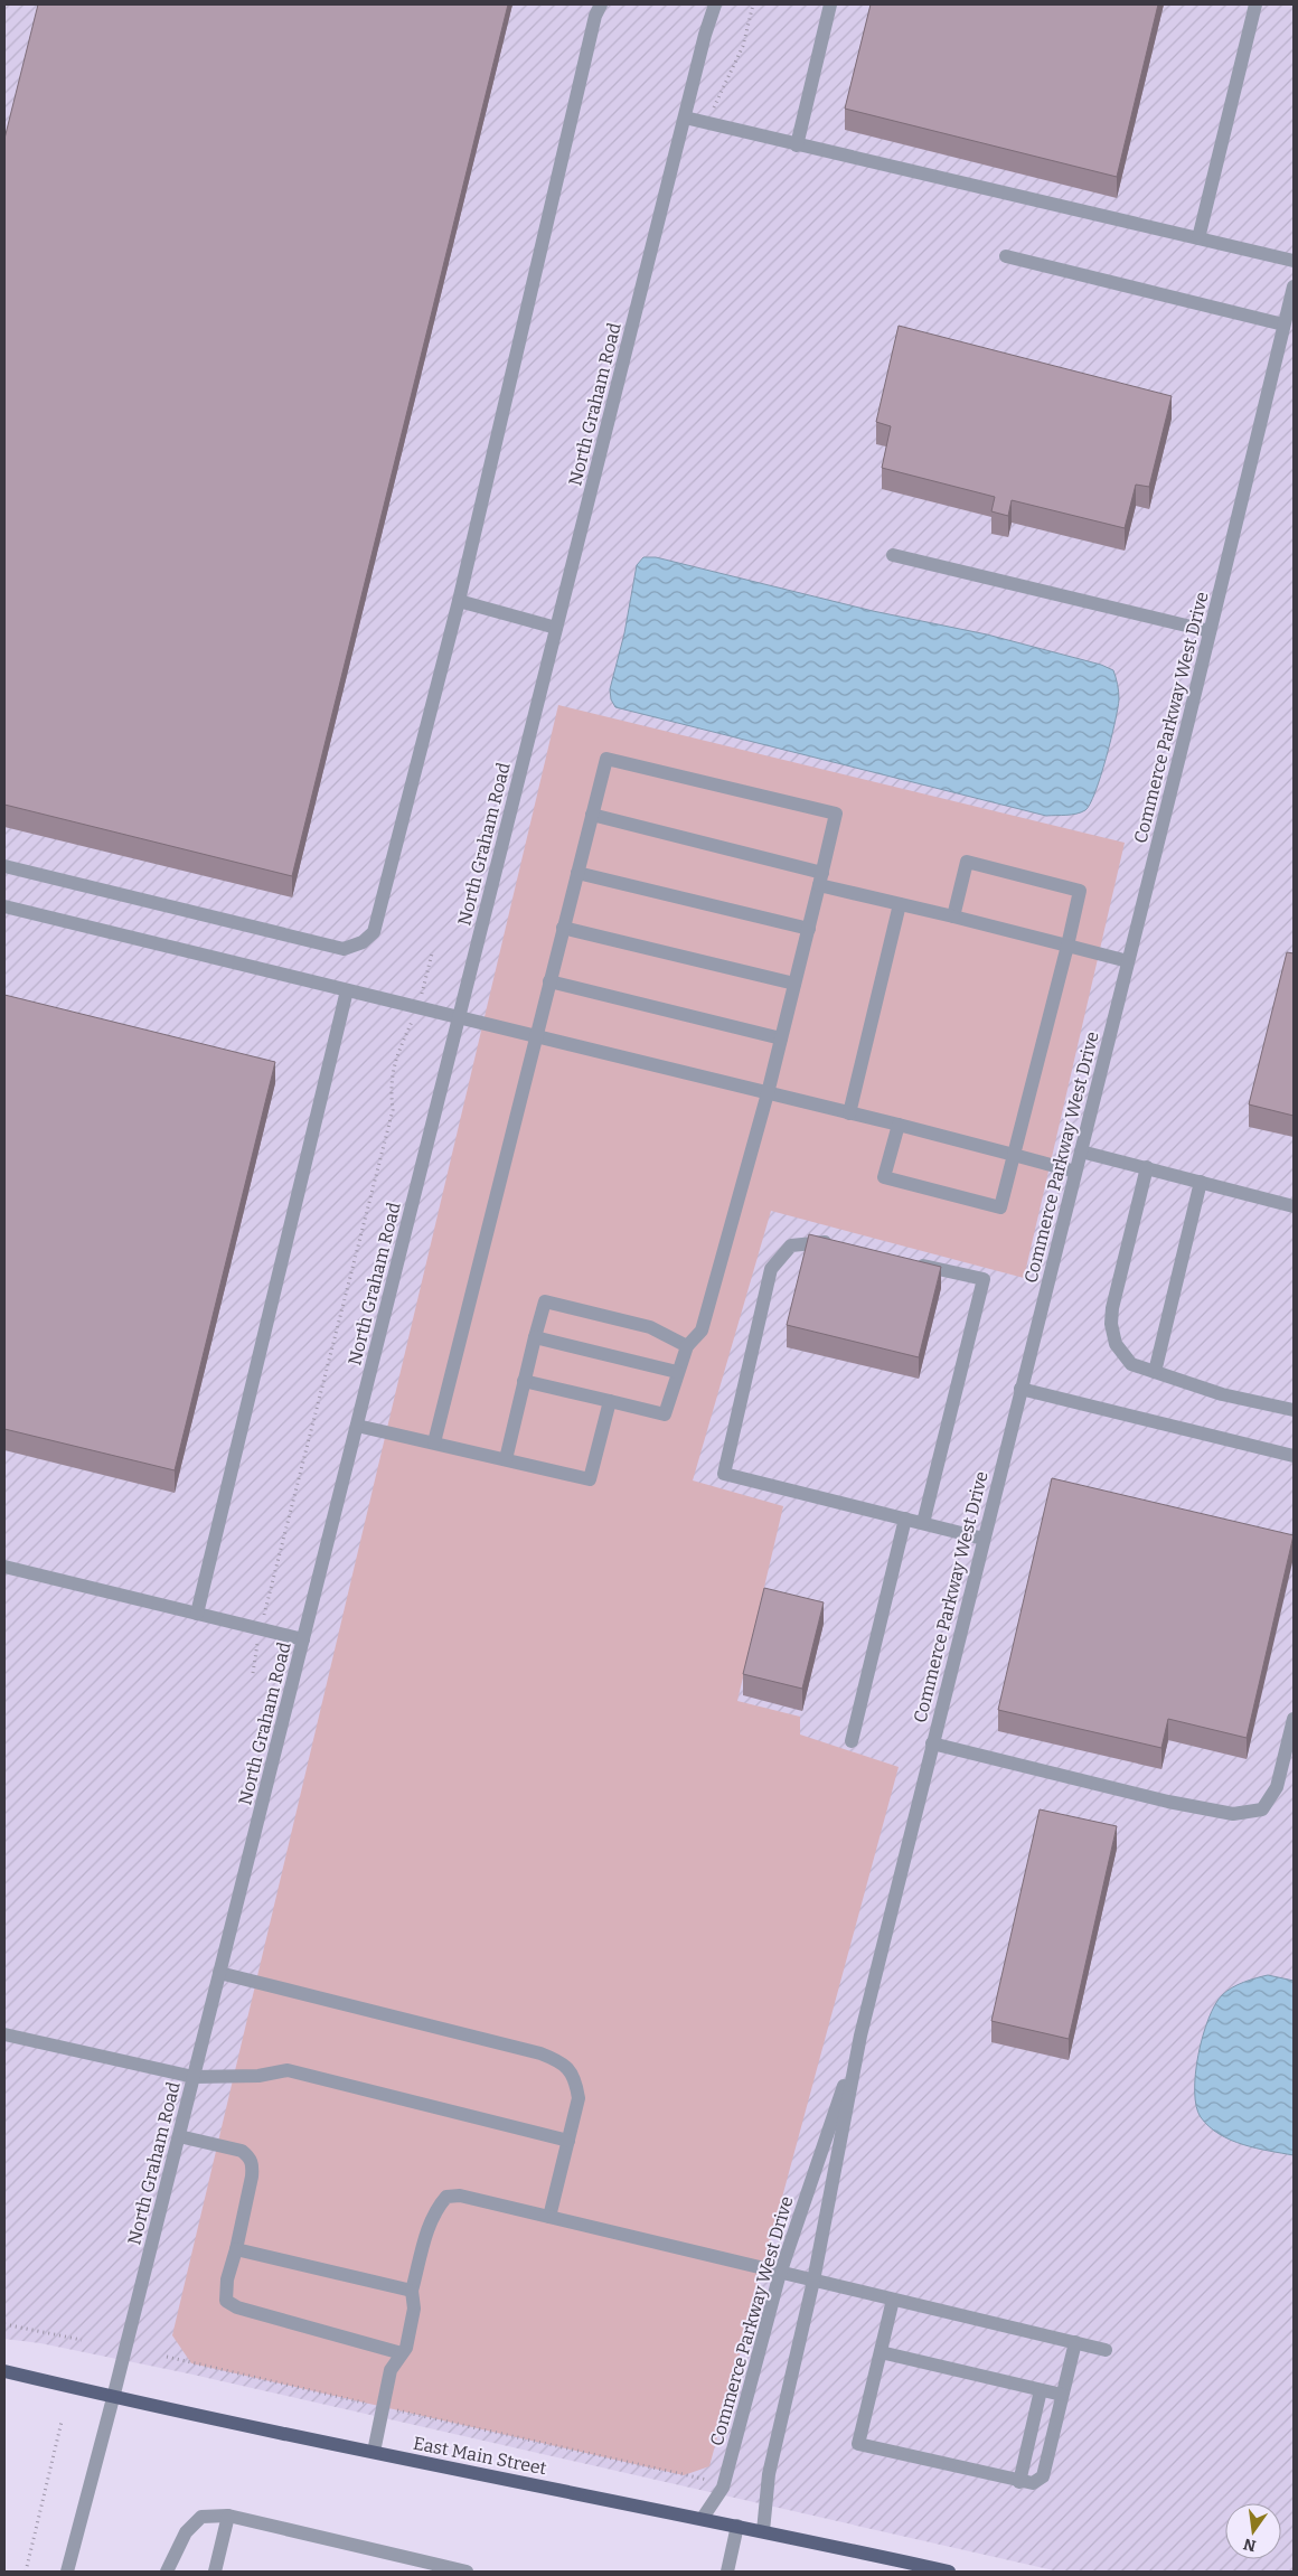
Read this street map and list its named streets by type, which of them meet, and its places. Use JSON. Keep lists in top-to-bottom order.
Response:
{
  "streets": {
    "main road": ["East Main Street"],
    "street": ["North Graham Road", "Commerce Parkway West Drive"]
  },
  "crossings": [
    ["North Graham Road", "East Main Street"],
    ["Commerce Parkway West Drive", "East Main Street"]
  ],
  "north": "bottom"
}
